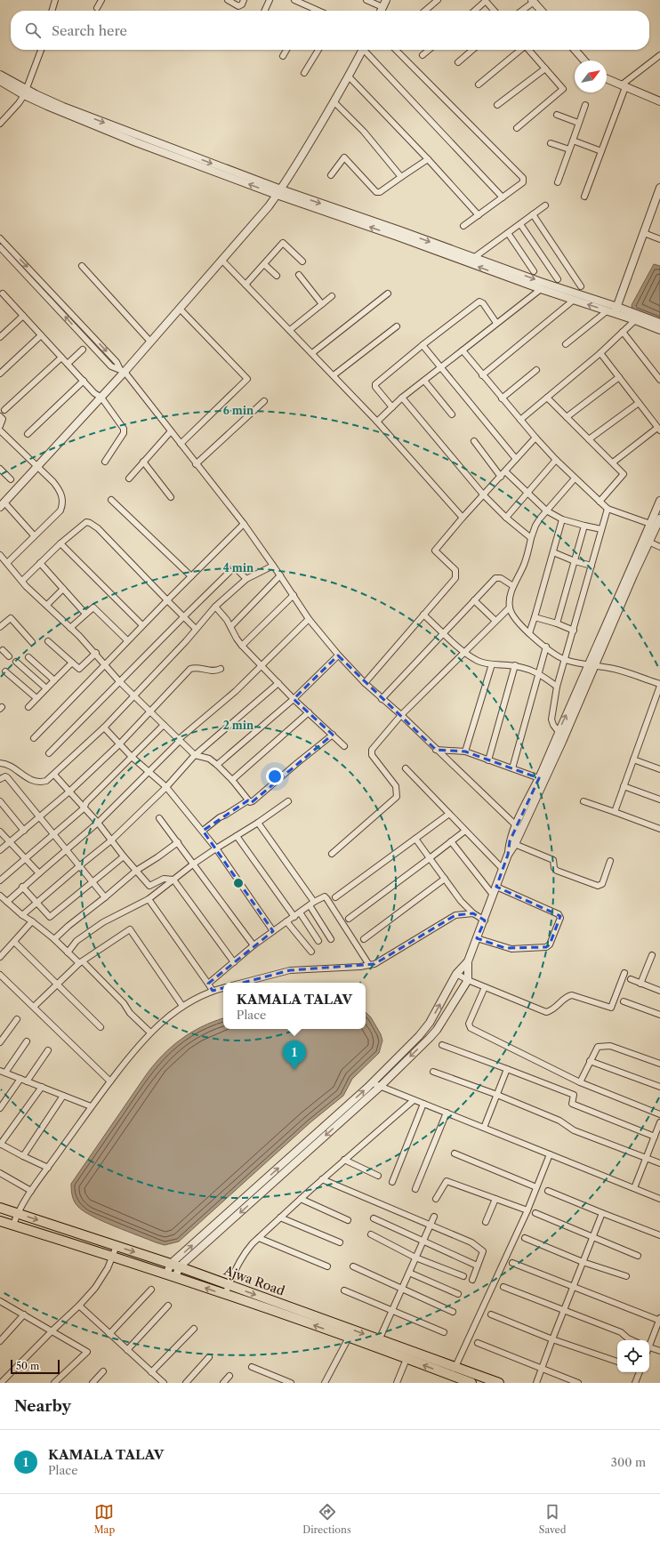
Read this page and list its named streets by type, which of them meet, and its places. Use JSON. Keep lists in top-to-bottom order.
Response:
{
  "streets": {
    "main road": ["Ajwa Road"]
  },
  "scale_bar": "50 m",
  "north": "top right",
  "page": {
    "search": "Search here",
    "popup": ["KAMALA TALAV", "Place"],
    "pins": "1",
    "scale": "50 m",
    "heading": "Nearby",
    "list": [
      {
        "mark": "1",
        "name": "KAMALA TALAV",
        "note": "Place",
        "value": "300 m"
      }
    ],
    "nav": ["Map", "Directions", "Saved"]
  },
  "rings": ["6 min", "4 min", "2 min"]
}
